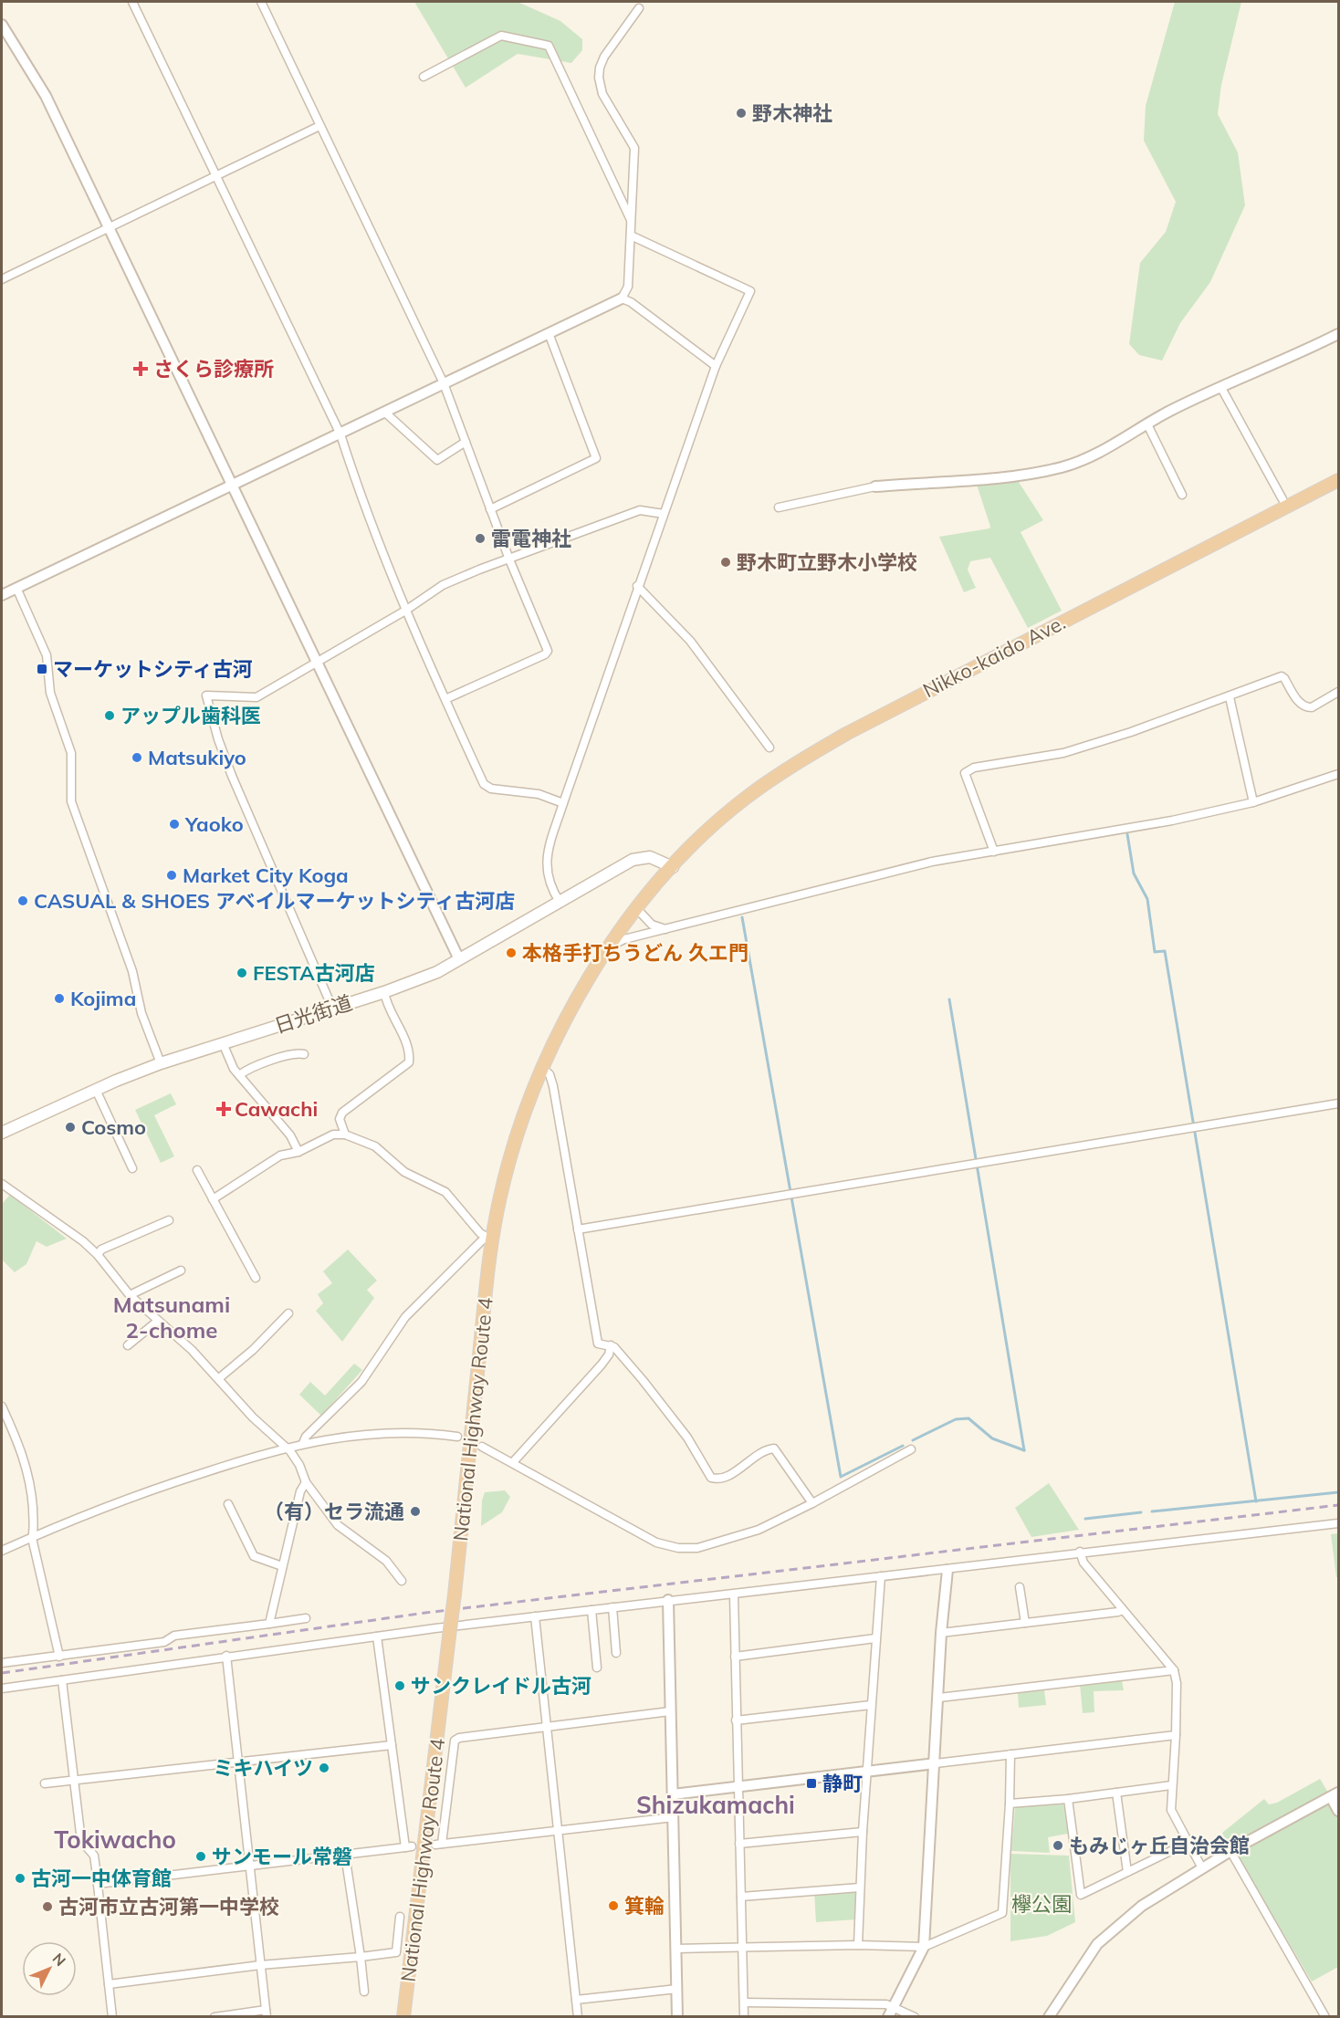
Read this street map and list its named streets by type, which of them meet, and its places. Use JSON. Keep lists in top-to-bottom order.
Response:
{
  "streets": {
    "highway": ["Nikko-kaido Ave.", "National Highway Route 4"],
    "main road": ["日光街道"]
  },
  "crossings": [
    ["Nikko-kaido Ave.", "日光街道"],
    ["Nikko-kaido Ave.", "National Highway Route 4"],
    ["日光街道", "National Highway Route 4"]
  ],
  "districts": ["Matsunami 2-chome", "Shizukamachi", "Tokiwacho"],
  "parks": ["欅公園"],
  "places": {
    "other": [
      "野木神社",
      "雷電神社",
      "野木町立野木小学校",
      "アップル歯科医",
      "Matsukiyo",
      "Yaoko",
      "Market City Koga",
      "CASUAL & SHOES アベイルマーケットシティ古河店",
      "本格手打ちうどん 久エ門",
      "FESTA古河店",
      "Kojima",
      "Cosmo",
      "（有）セラ流通",
      "サンクレイドル古河",
      "ミキハイツ",
      "もみじヶ丘自治会館",
      "サンモール常磐",
      "古河一中体育館",
      "箕輪",
      "古河市立古河第一中学校"
    ],
    "health": ["さくら診療所", "Cawachi"],
    "transit": ["マーケットシティ古河", "静町"]
  },
  "north": "top right"
}
